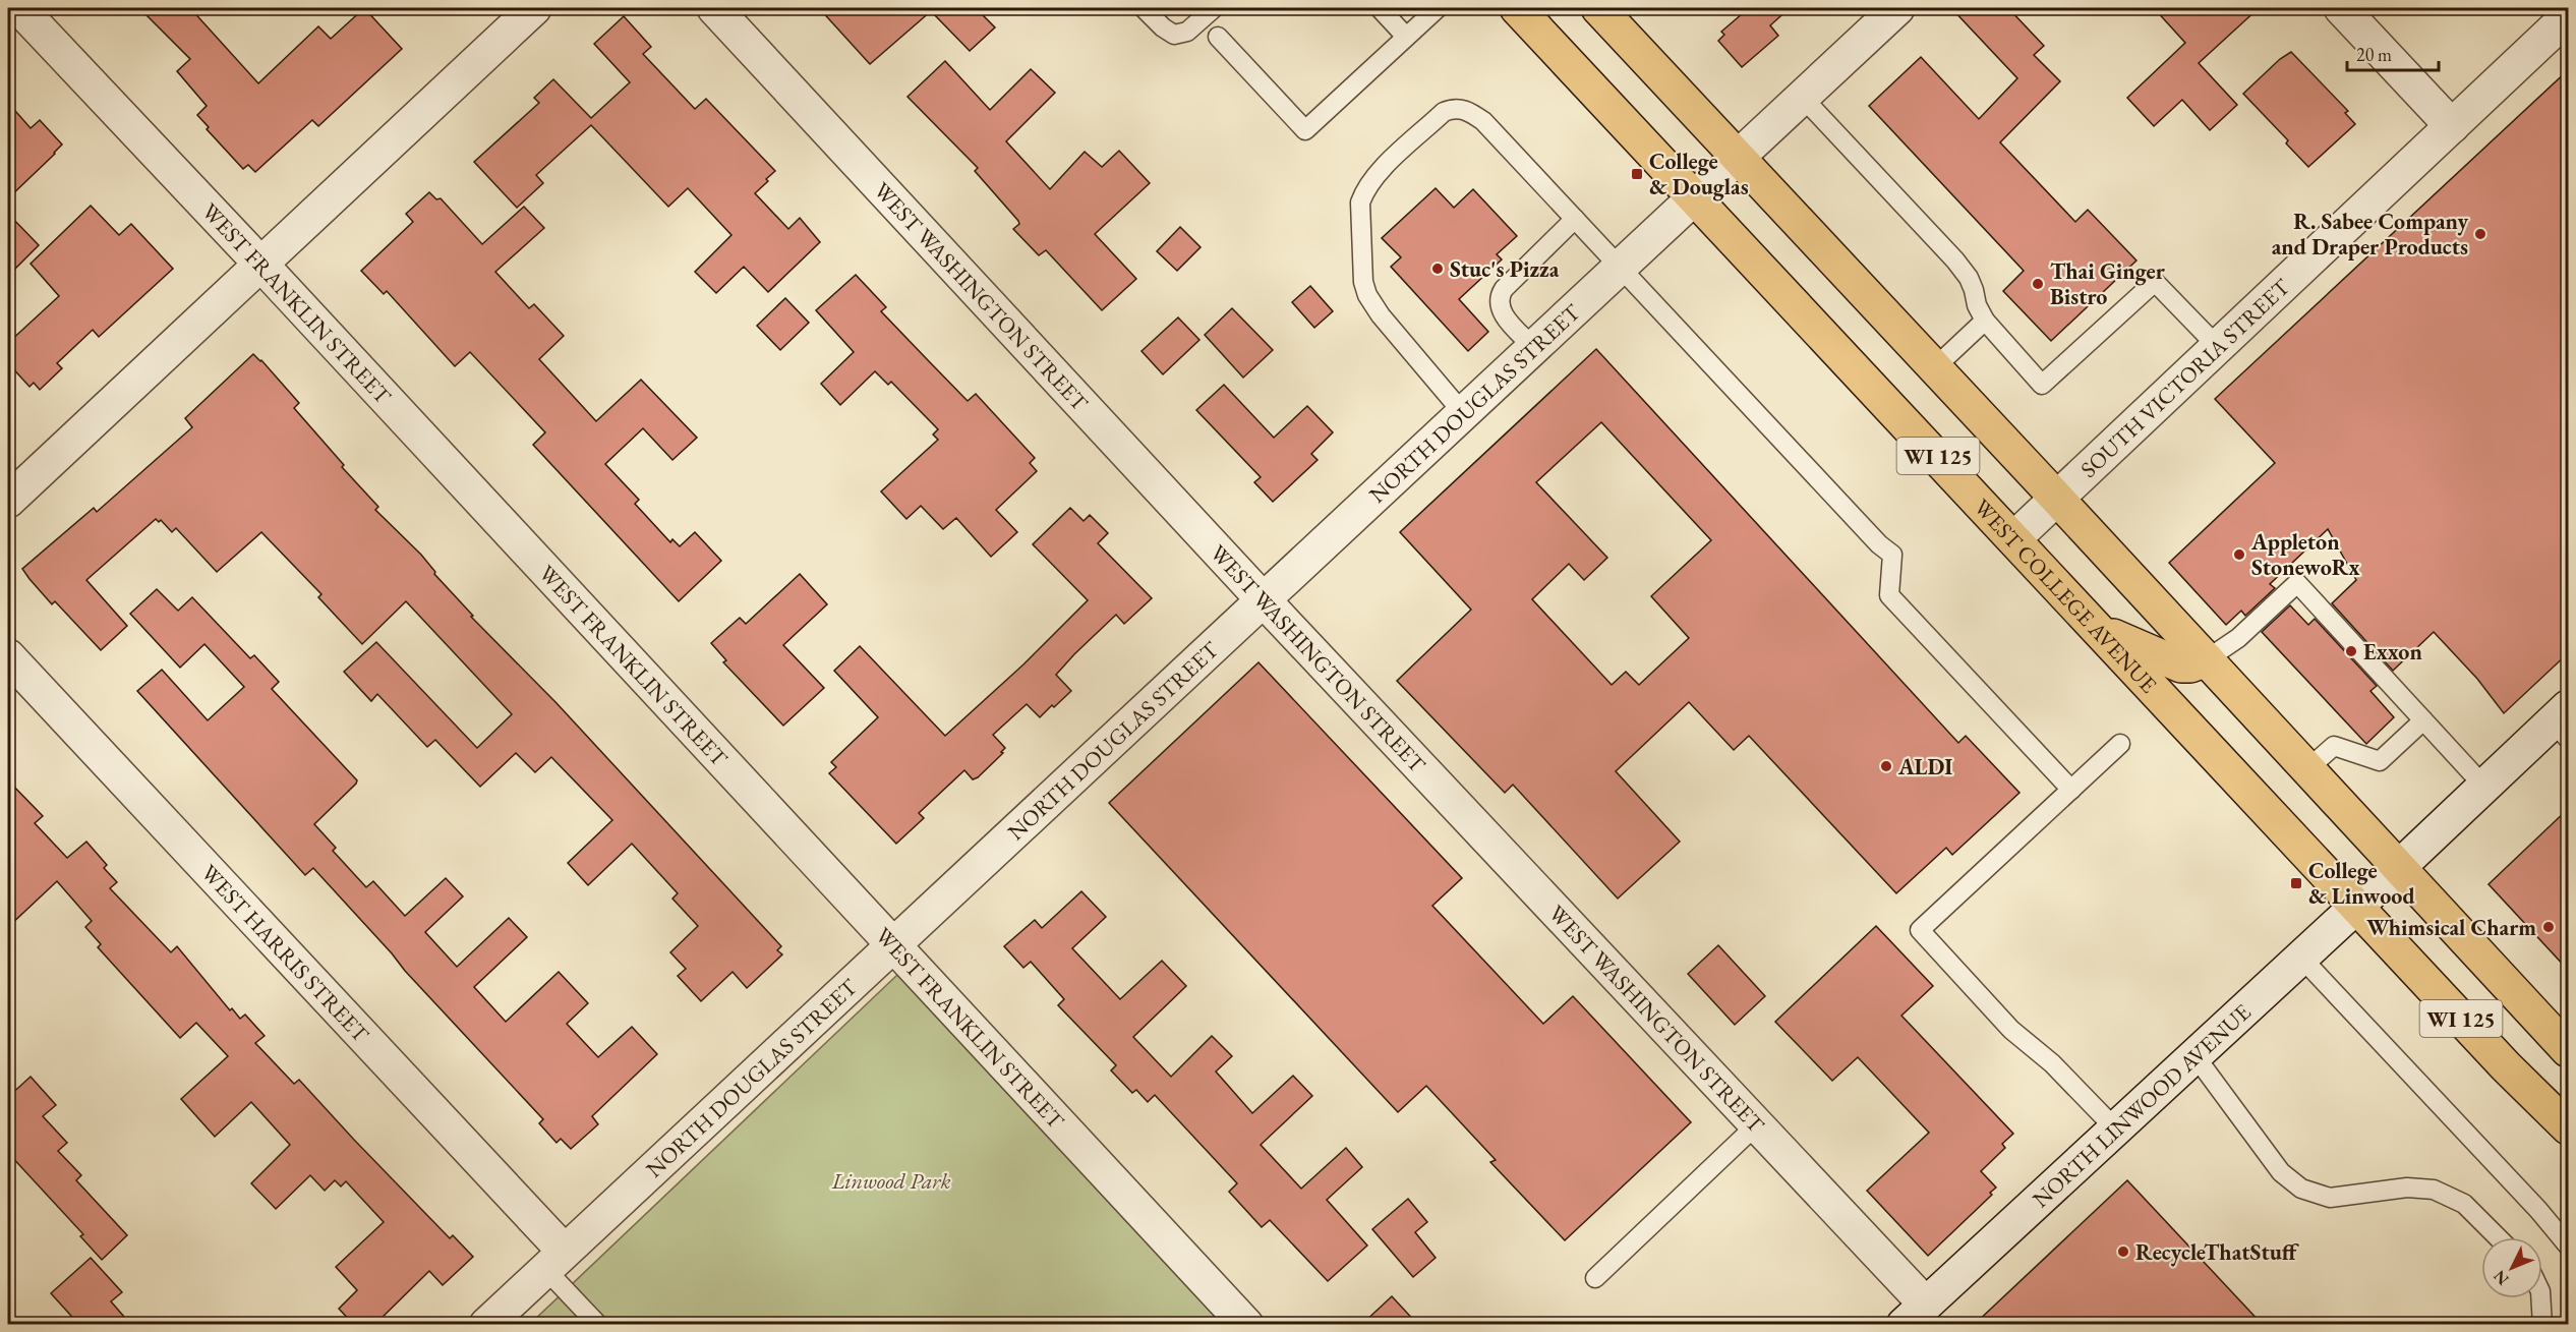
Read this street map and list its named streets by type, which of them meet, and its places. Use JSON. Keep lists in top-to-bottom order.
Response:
{
  "streets": {
    "main road": ["WI 125", "WEST COLLEGE AVENUE"],
    "street": [
      "WEST WASHINGTON STREET",
      "WEST FRANKLIN STREET",
      "SOUTH VICTORIA STREET",
      "NORTH DOUGLAS STREET",
      "WEST HARRIS STREET",
      "NORTH LINWOOD AVENUE"
    ]
  },
  "crossings": [
    ["WEST WASHINGTON STREET", "NORTH DOUGLAS STREET"],
    ["WEST WASHINGTON STREET", "NORTH LINWOOD AVENUE"],
    ["WEST FRANKLIN STREET", "NORTH DOUGLAS STREET"],
    ["SOUTH VICTORIA STREET", "WEST COLLEGE AVENUE"],
    ["NORTH DOUGLAS STREET", "WEST COLLEGE AVENUE"],
    ["NORTH DOUGLAS STREET", "WEST HARRIS STREET"],
    ["WEST COLLEGE AVENUE", "NORTH LINWOOD AVENUE"]
  ],
  "parks": ["Linwood Park"],
  "places": {
    "transit": ["College & Douglas", "College & Linwood"],
    "other": [
      "R. Sabee Company and Draper Products",
      "Stuc's Pizza",
      "Thai Ginger Bistro",
      "Appleton StonewoRx",
      "Exxon",
      "ALDI",
      "Whimsical Charm",
      "RecycleThatStuff"
    ]
  },
  "scale_bar": "20 m",
  "north": "bottom left"
}
